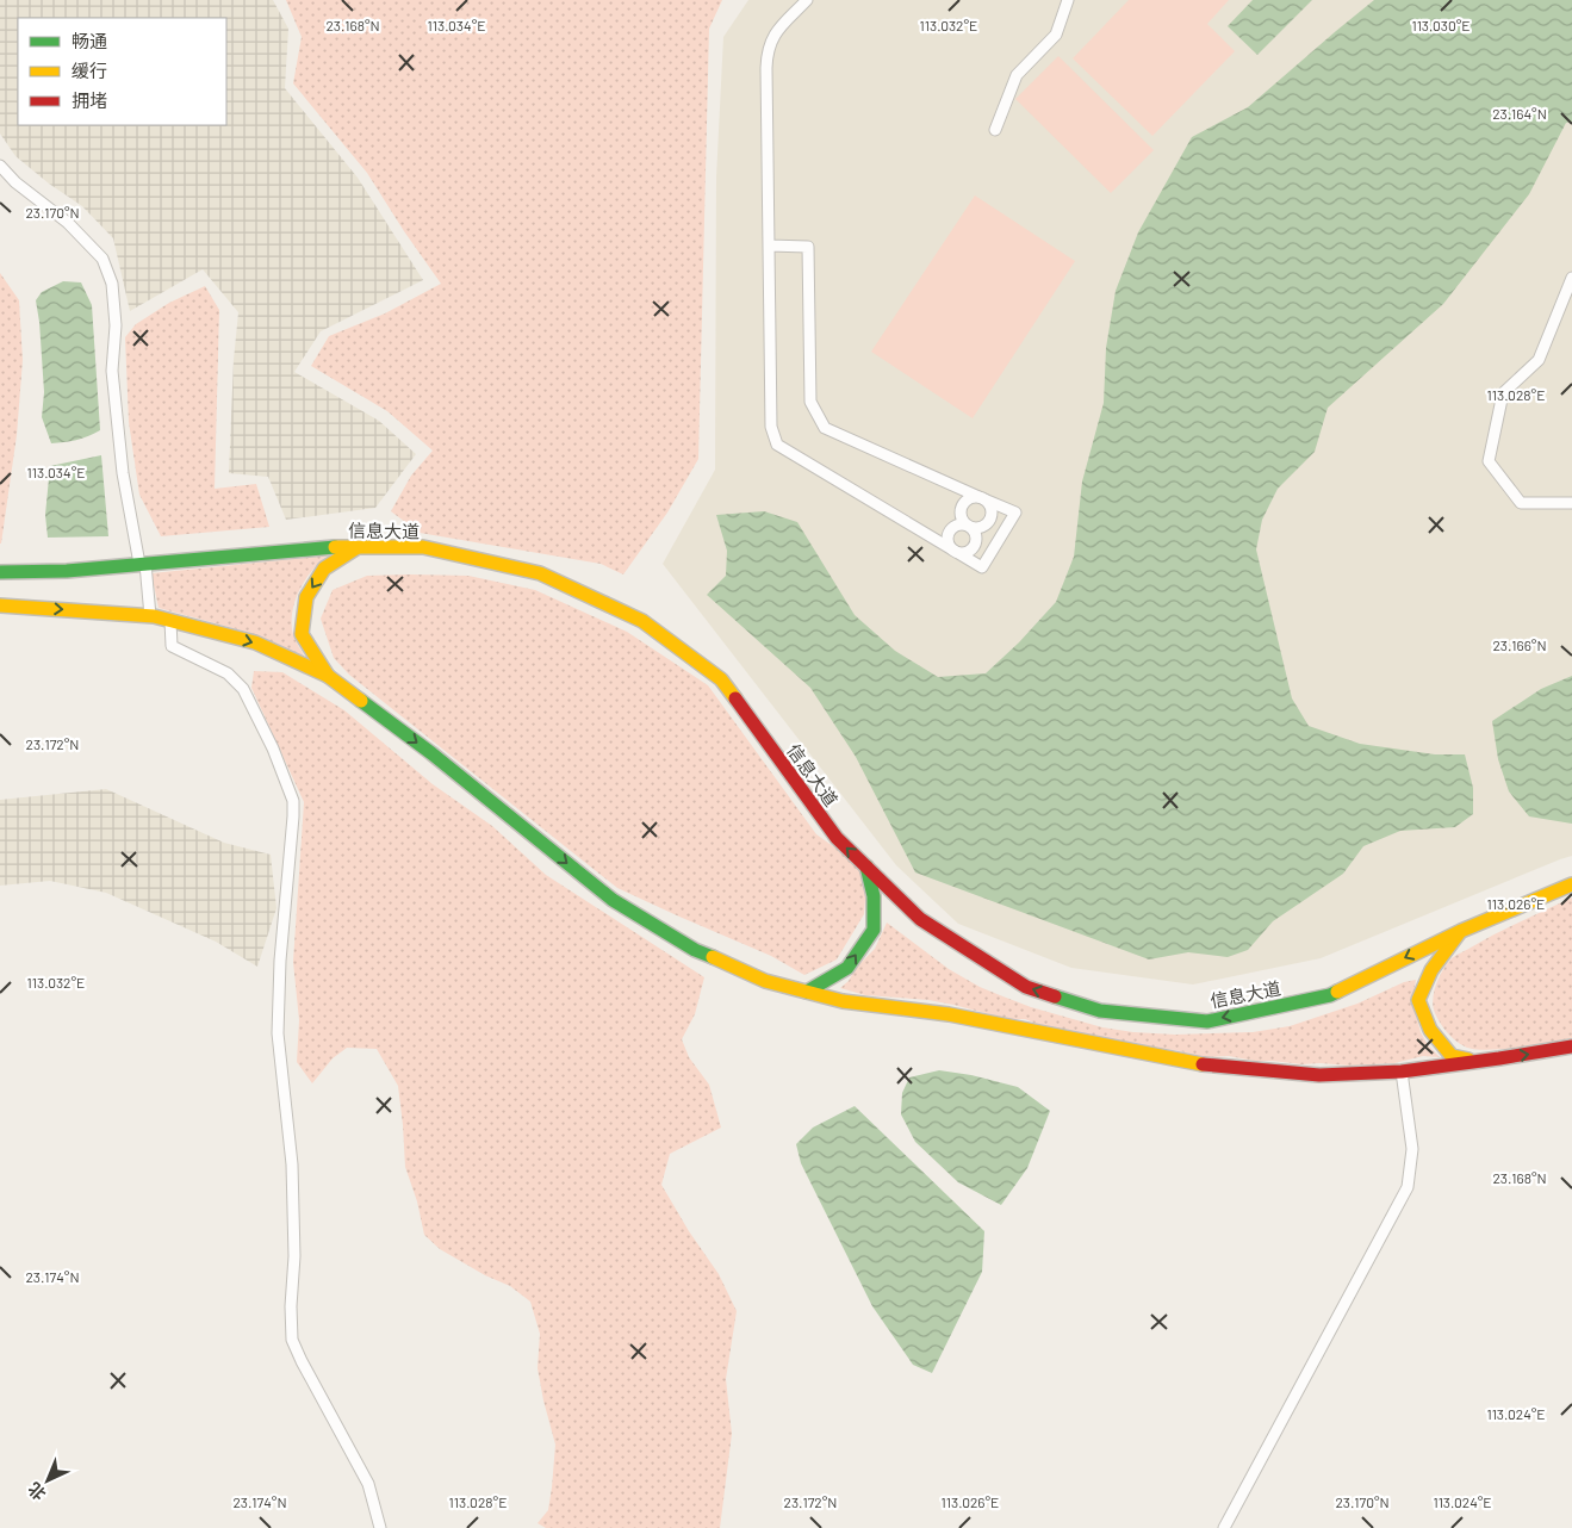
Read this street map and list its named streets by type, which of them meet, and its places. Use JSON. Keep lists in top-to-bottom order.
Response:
{
  "streets": {
    "main road": ["信息大道"]
  },
  "legend": ["畅通", "缓行", "拥堵"],
  "north": "bottom left",
  "coordinates": [
    "23.168°N",
    "113.030°E",
    "113.034°E",
    "113.032°E",
    "23.164°N",
    "23.170°N",
    "113.028°E",
    "23.166°N",
    "23.172°N",
    "113.026°E",
    "23.174°N",
    "113.024°E"
  ]
}
